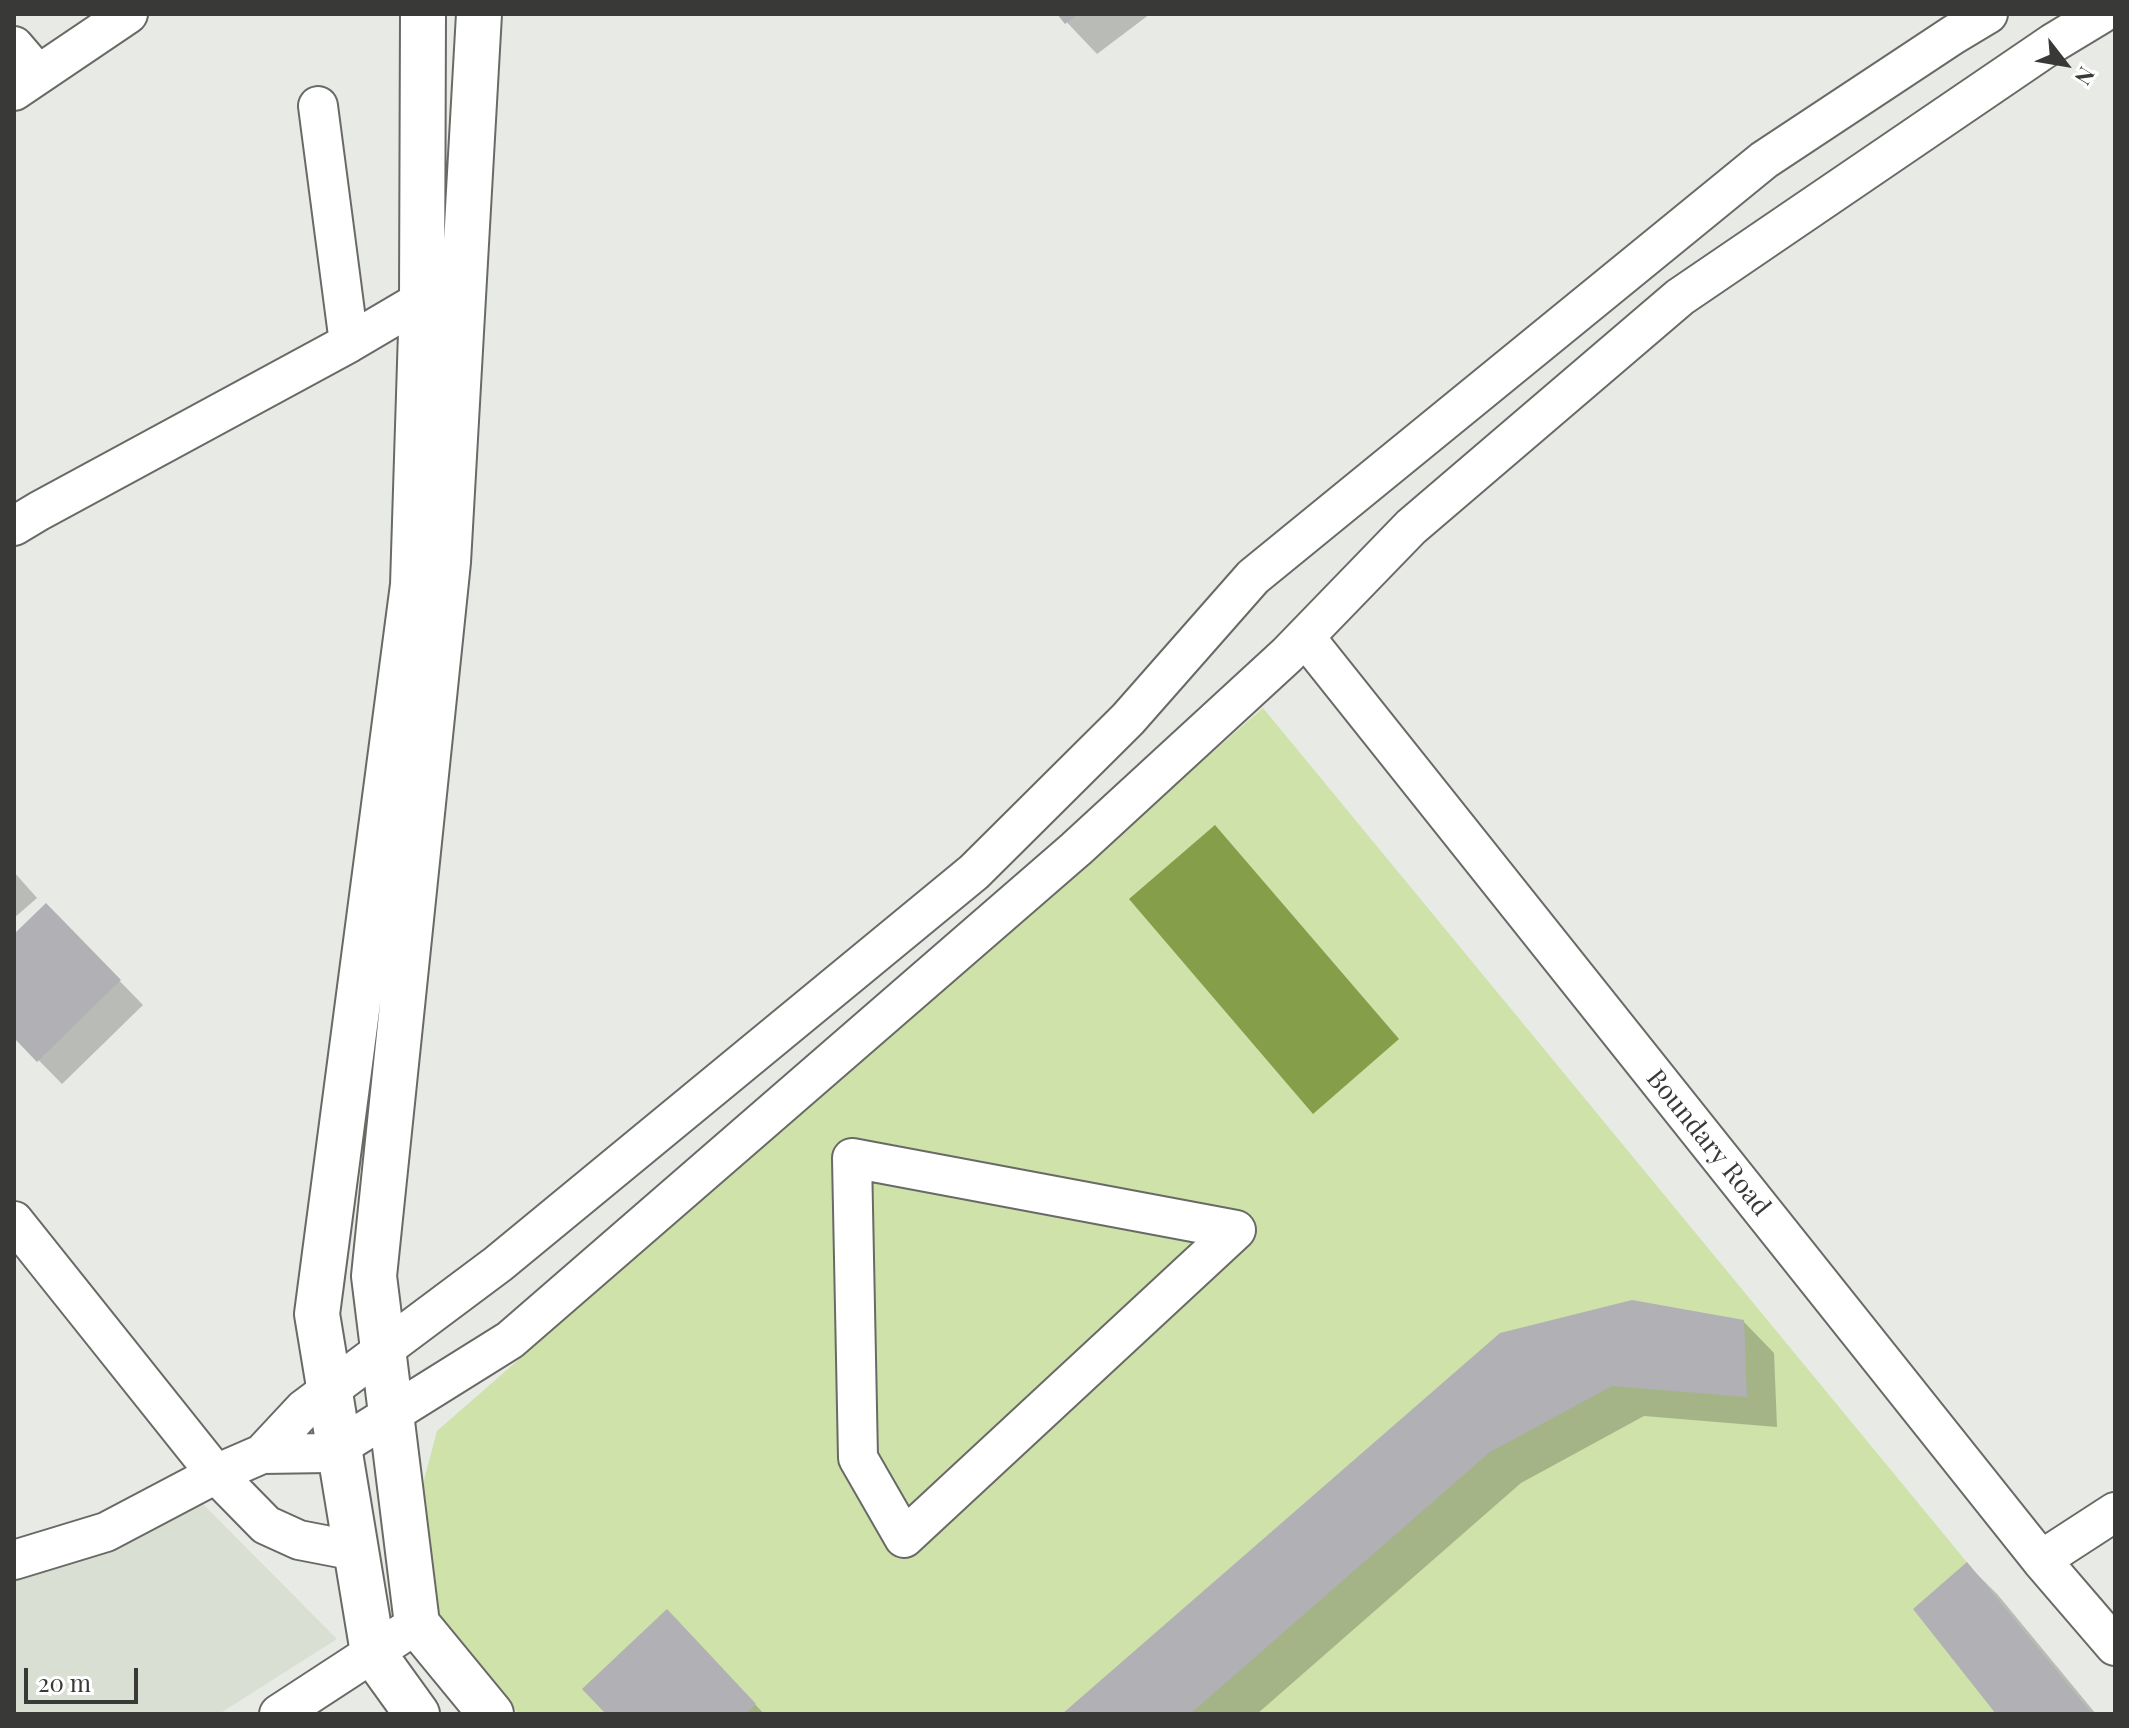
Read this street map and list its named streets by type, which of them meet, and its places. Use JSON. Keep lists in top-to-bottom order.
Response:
{
  "streets": {
    "street": ["Boundary Road"]
  },
  "scale_bar": "20 m",
  "north": "bottom right"
}
